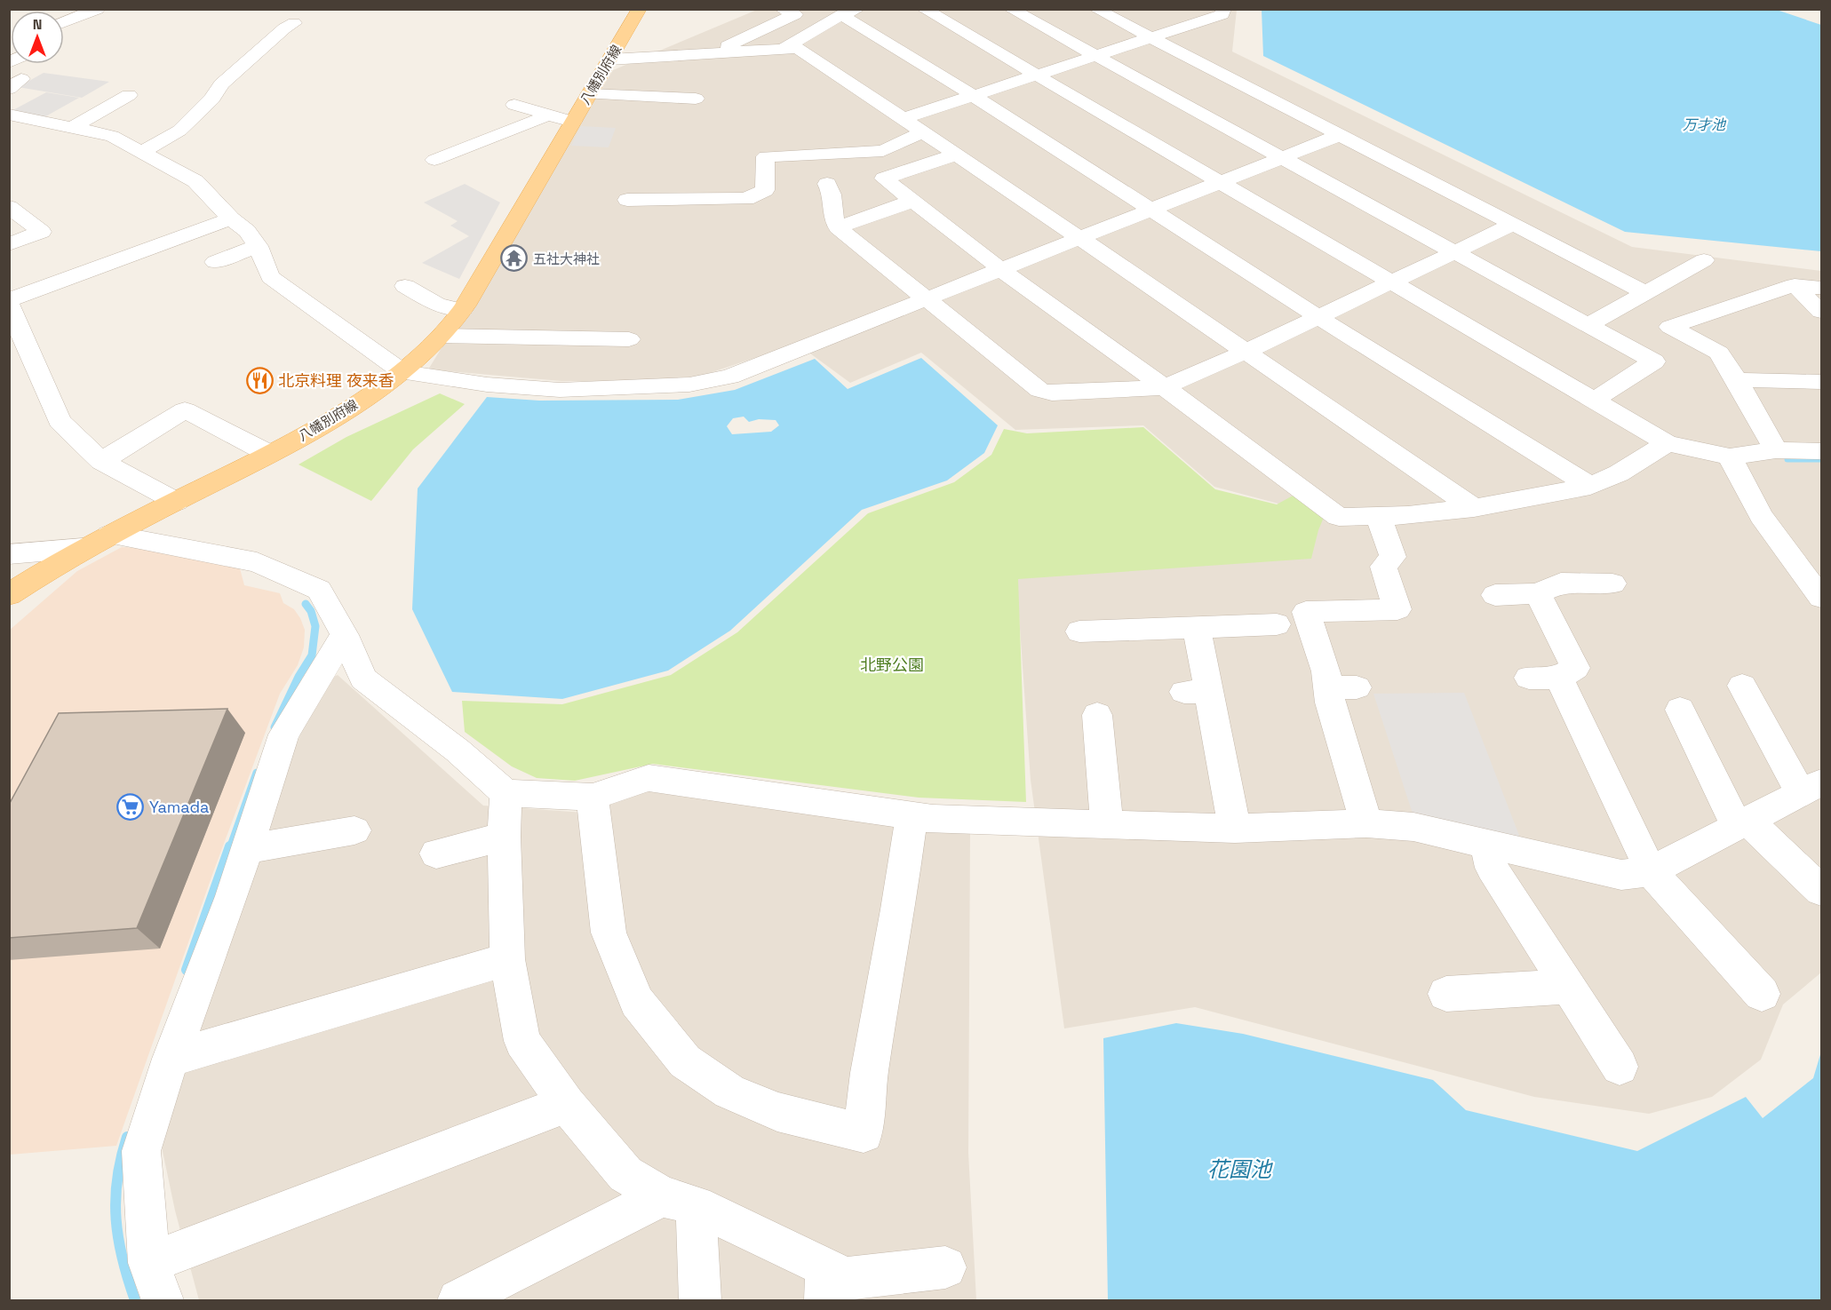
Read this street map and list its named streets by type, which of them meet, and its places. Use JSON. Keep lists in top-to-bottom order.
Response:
{
  "streets": {
    "main road": ["八幡別府線"]
  },
  "water": ["万才池", "花園池"],
  "parks": ["北野公園"],
  "places": {
    "temple": ["五社大神社"],
    "restaurant": ["北京料理 夜来香"],
    "supermarket": ["Yamada"]
  },
  "north": "top"
}
